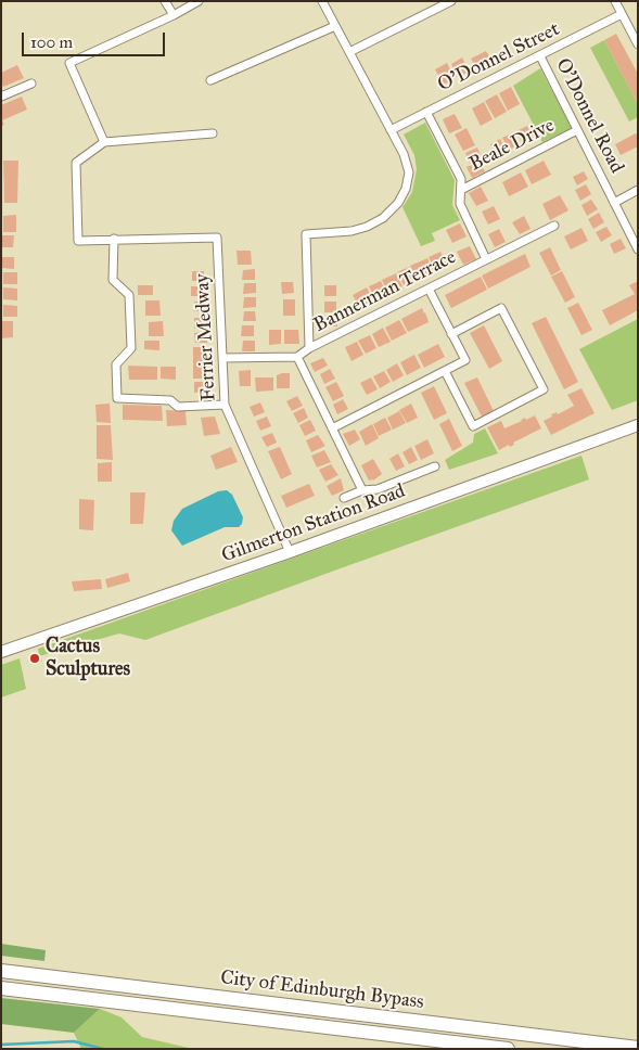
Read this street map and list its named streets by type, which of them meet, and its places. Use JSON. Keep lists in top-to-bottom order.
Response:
{
  "streets": {
    "highway": ["City of Edinburgh Bypass"],
    "street": [
      "O'Donnel Street",
      "O'Donnel Road",
      "Beale Drive",
      "Bannerman Terrace",
      "Ferrier Medway",
      "Gilmerton Station Road"
    ]
  },
  "crossings": [
    ["O'Donnel Street", "O'Donnel Road"],
    ["O'Donnel Road", "Beale Drive"],
    ["Ferrier Medway", "Gilmerton Station Road"]
  ],
  "places": ["Cactus Sculptures"],
  "scale_bar": "100 m"
}
